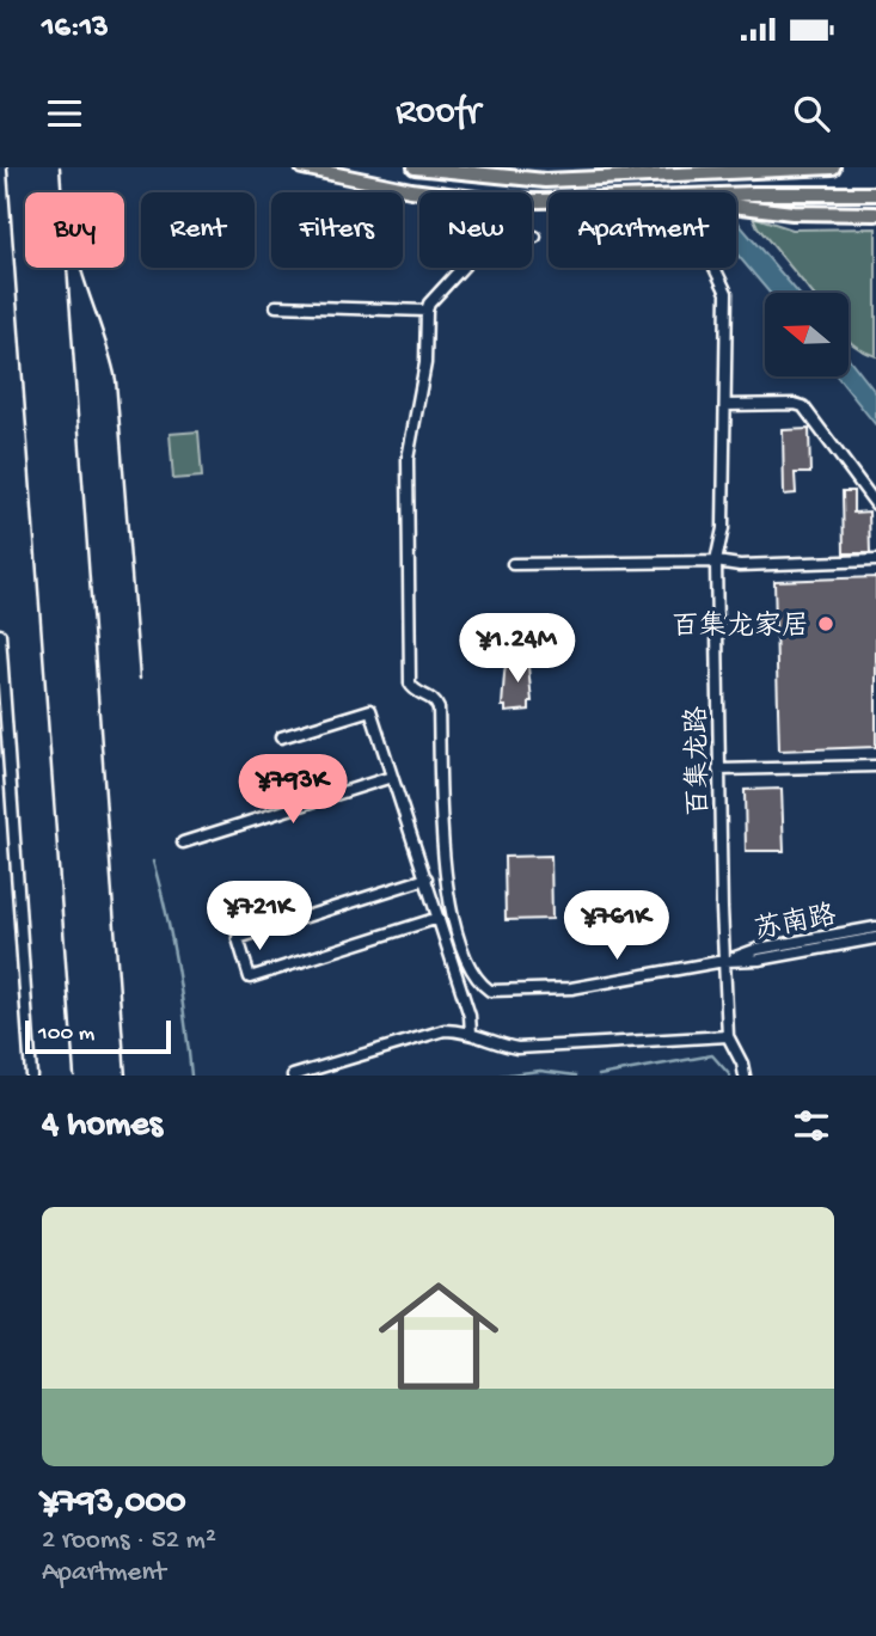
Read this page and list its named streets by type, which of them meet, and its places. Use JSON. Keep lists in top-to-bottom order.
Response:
{
  "streets": {
    "street": ["百集龙路", "苏南路"]
  },
  "crossings": [
    ["百集龙路", "苏南路"]
  ],
  "places": ["百集龙家居"],
  "scale_bar": "100 m",
  "north": "left",
  "page": {
    "status": "16:13",
    "header": "Roofr",
    "chip": [
      "Buy",
      "Rent",
      "Filters",
      "New",
      "Apartment"
    ],
    "price": [
      "¥1.24M",
      "¥793K",
      "¥721K",
      "¥761K"
    ],
    "scale": "100 m",
    "heading": "4 homes",
    "list": [
      {
        "name": "¥793,000",
        "note": "2 rooms · 52 m² · Apartment"
      }
    ]
  }
}
